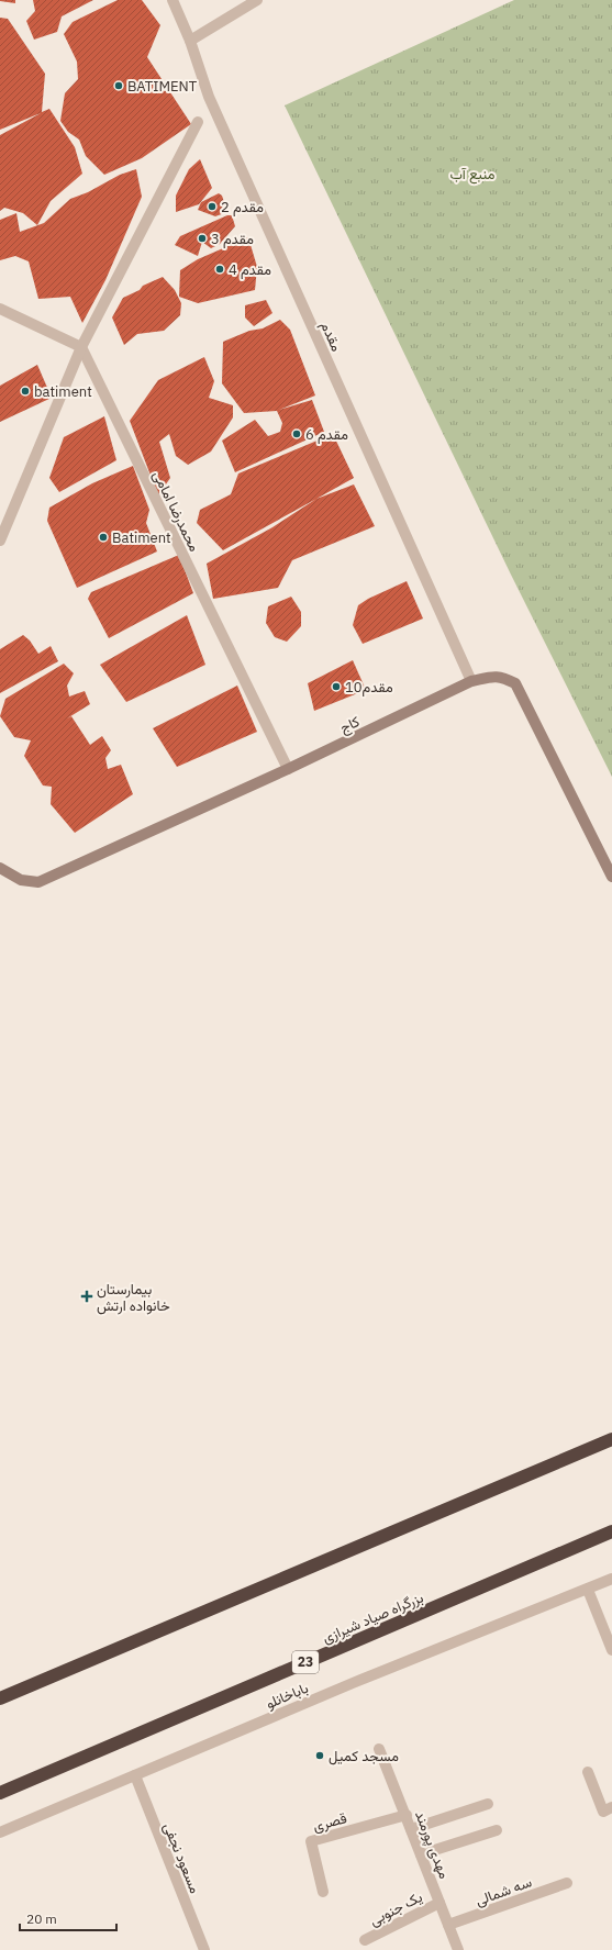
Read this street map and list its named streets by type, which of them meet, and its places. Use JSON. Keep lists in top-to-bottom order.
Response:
{
  "streets": {
    "highway": ["بزرگراه صیاد شیرازی", "23"],
    "main road": ["کاج"],
    "street": [
      "مقدم",
      "محمدرضا امامی",
      "باباخانلو",
      "قصری",
      "مهدی پورمند",
      "مسعود نجفی",
      "سه شمالی",
      "یک جنوبی"
    ]
  },
  "crossings": [
    ["مقدم", "کاج"],
    ["محمدرضا امامی", "کاج"],
    ["باباخانلو", "مسعود نجفی"],
    ["قصری", "مهدی پورمند"],
    ["مهدی پورمند", "سه شمالی"],
    ["مهدی پورمند", "یک جنوبی"]
  ],
  "parks": ["منبع آب"],
  "places": {
    "other": [
      "BATIMENT",
      "مقدم 2",
      "3 مقدم",
      "4 مقدم",
      "batiment",
      "6 مقدم",
      "Batiment",
      "10مقدم",
      "مسجد کمیل"
    ],
    "health": ["بیمارستان خانواده ارتش"]
  },
  "scale_bar": "20 m"
}
